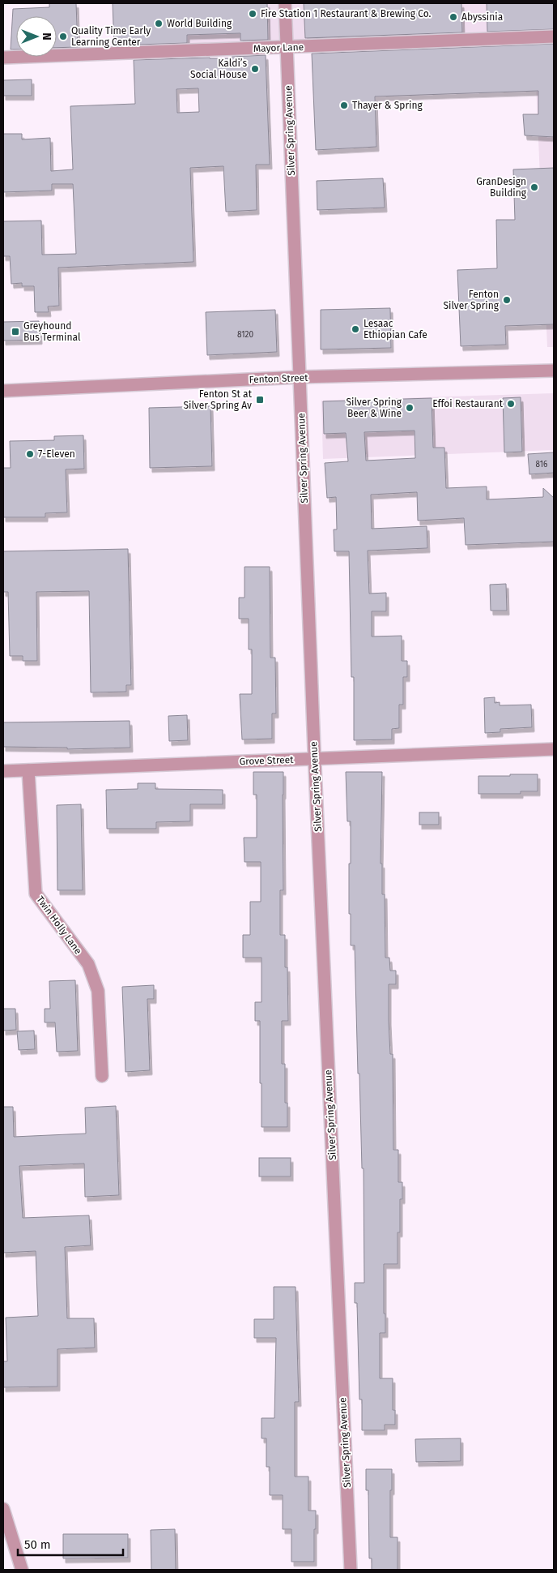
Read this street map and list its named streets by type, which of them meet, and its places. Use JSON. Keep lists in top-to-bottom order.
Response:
{
  "streets": {
    "street": [
      "Mayor Lane",
      "Silver Spring Avenue",
      "Fenton Street",
      "Grove Street",
      "Twin Holly Lane"
    ]
  },
  "crossings": [
    ["Mayor Lane", "Silver Spring Avenue"],
    ["Silver Spring Avenue", "Fenton Street"],
    ["Silver Spring Avenue", "Grove Street"],
    ["Grove Street", "Twin Holly Lane"]
  ],
  "places": {
    "other": [
      "Fire Station 1 Restaurant & Brewing Co.",
      "Abyssinia",
      "World Building",
      "Quality Time Early Learning Center",
      "Kaldi’s Social House",
      "Thayer & Spring",
      "GranDesign Building",
      "Fenton Silver Spring",
      "Lesaac Ethiopian Cafe",
      "Effoi Restaurant",
      "Silver Spring Beer & Wine",
      "7-Eleven"
    ],
    "transit": ["Greyhound Bus Terminal", "Fenton St at Silver Spring Av"]
  },
  "house_numbers": ["8120", "816"],
  "scale_bar": "50 m",
  "north": "right"
}
